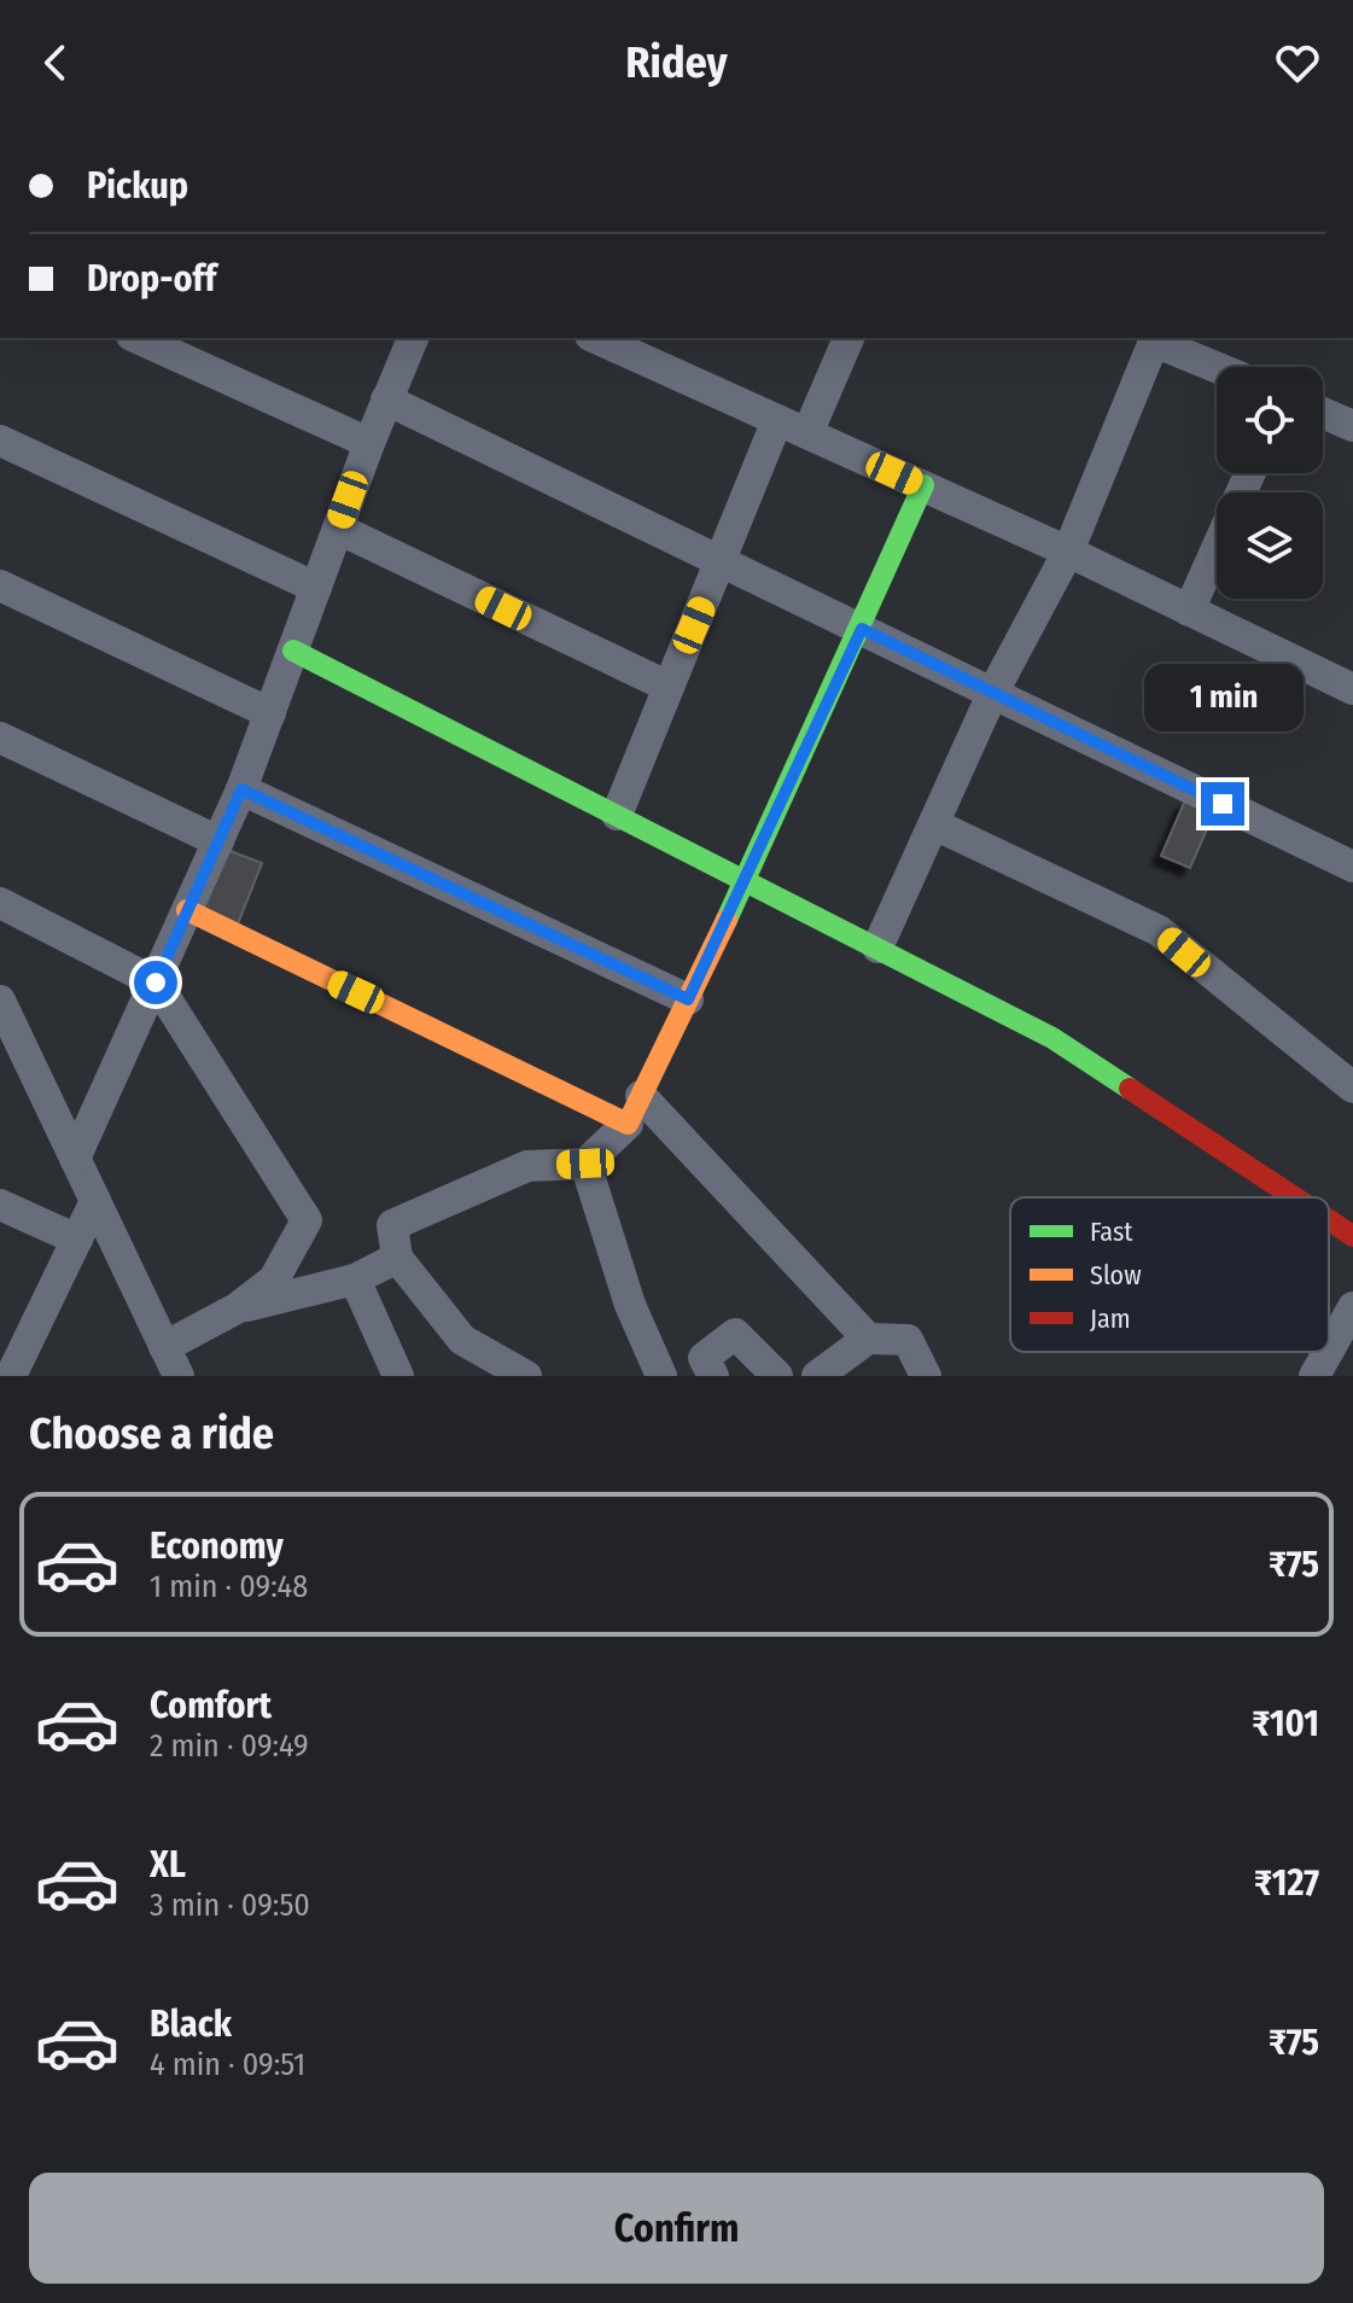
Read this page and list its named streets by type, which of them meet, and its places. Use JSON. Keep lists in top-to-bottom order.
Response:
{
  "legend": ["Fast", "Slow", "Jam"],
  "page": {
    "header": "Ridey",
    "banner": ["Pickup", "Drop-off"],
    "bubble": "1 min",
    "heading": "Choose a ride",
    "list": [
      {
        "name": "Economy",
        "note": "1 min · 09:48",
        "value": "₹75"
      },
      {
        "name": "Comfort",
        "note": "2 min · 09:49",
        "value": "₹101"
      },
      {
        "name": "XL",
        "note": "3 min · 09:50",
        "value": "₹127"
      },
      {
        "name": "Black",
        "note": "4 min · 09:51",
        "value": "₹75"
      }
    ],
    "buttons": "Confirm"
  }
}
